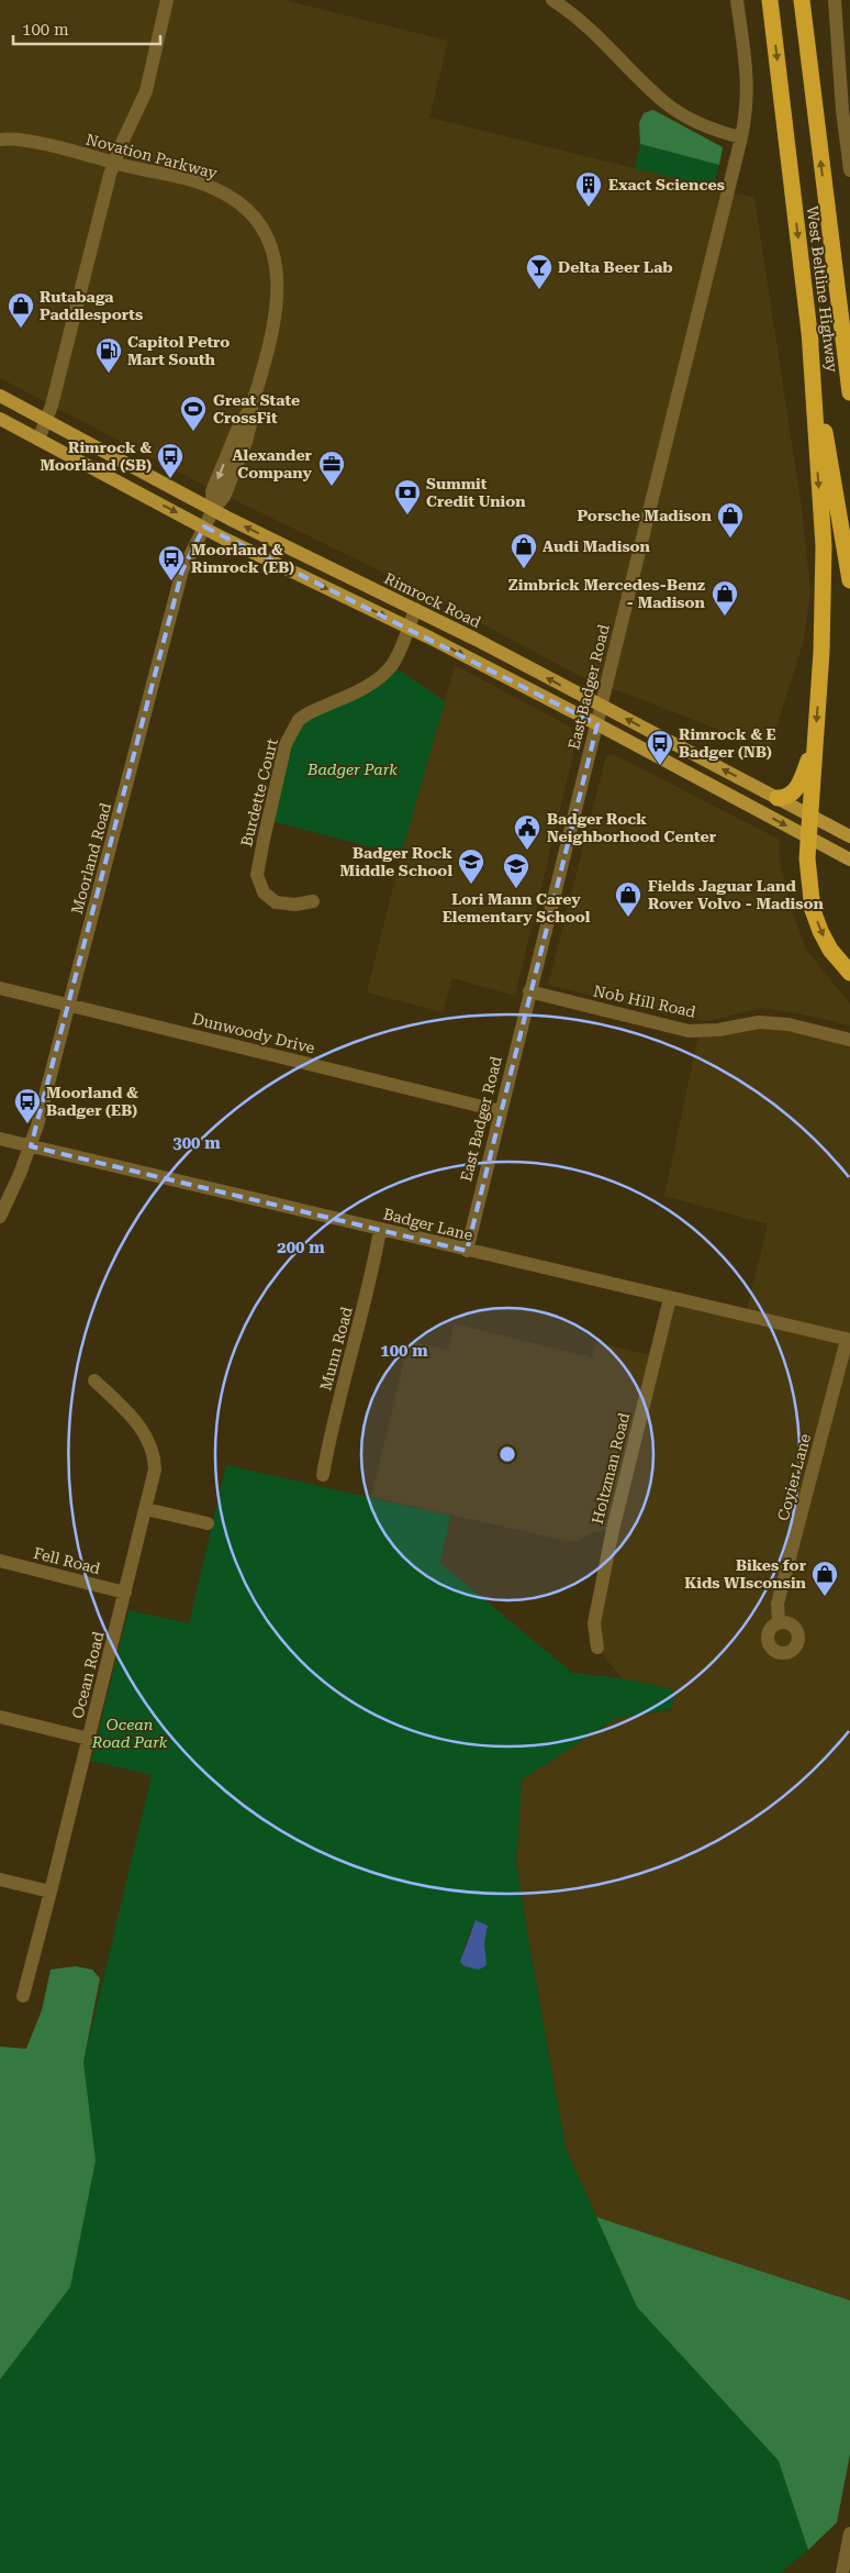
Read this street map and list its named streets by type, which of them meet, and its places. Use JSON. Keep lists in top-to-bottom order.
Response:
{
  "streets": {
    "highway": ["West Beltline Highway"],
    "main road": ["Rimrock Road"],
    "street": [
      "Novation Parkway",
      "East Badger Road",
      "Burdette Court",
      "Moorland Road",
      "Nob Hill Road",
      "Dunwoody Drive",
      "Badger Lane",
      "Munn Road",
      "Holtzman Road",
      "Coyier Lane",
      "Fell Road",
      "Ocean Road"
    ]
  },
  "crossings": [
    ["Novation Parkway", "Rimrock Road"],
    ["Novation Parkway", "Moorland Road"],
    ["Rimrock Road", "East Badger Road"],
    ["Rimrock Road", "Burdette Court"],
    ["Rimrock Road", "Moorland Road"],
    ["East Badger Road", "Nob Hill Road"],
    ["East Badger Road", "Dunwoody Drive"],
    ["East Badger Road", "Badger Lane"],
    ["Moorland Road", "Dunwoody Drive"],
    ["Moorland Road", "Badger Lane"],
    ["Badger Lane", "Munn Road"],
    ["Badger Lane", "Holtzman Road"],
    ["Badger Lane", "Coyier Lane"],
    ["Fell Road", "Ocean Road"]
  ],
  "parks": ["Badger Park", "Ocean Road Park"],
  "places": {
    "building": ["Exact Sciences"],
    "bar": ["Delta Beer Lab"],
    "shop": [
      "Rutabaga Paddlesports",
      "Porsche Madison",
      "Audi Madison",
      "Zimbrick Mercedes-Benz - Madison",
      "Fields Jaguar Land Rover Volvo - Madison",
      "Bikes for Kids WIsconsin"
    ],
    "fuel station": ["Capitol Petro Mart South"],
    "sports": ["Great State CrossFit"],
    "bus stop": [
      "Rimrock & Moorland (SB)",
      "Moorland & Rimrock (EB)",
      "Rimrock & E Badger (NB)",
      "Moorland & Badger (EB)"
    ],
    "office": ["Alexander Company"],
    "bank": ["Summit Credit Union"],
    "public building": ["Badger Rock Neighborhood Center"],
    "school or university": ["Badger Rock Middle School", "Lori Mann Carey Elementary School"]
  },
  "scale_bar": "100 m",
  "rings": ["300 m", "200 m", "100 m"]
}
